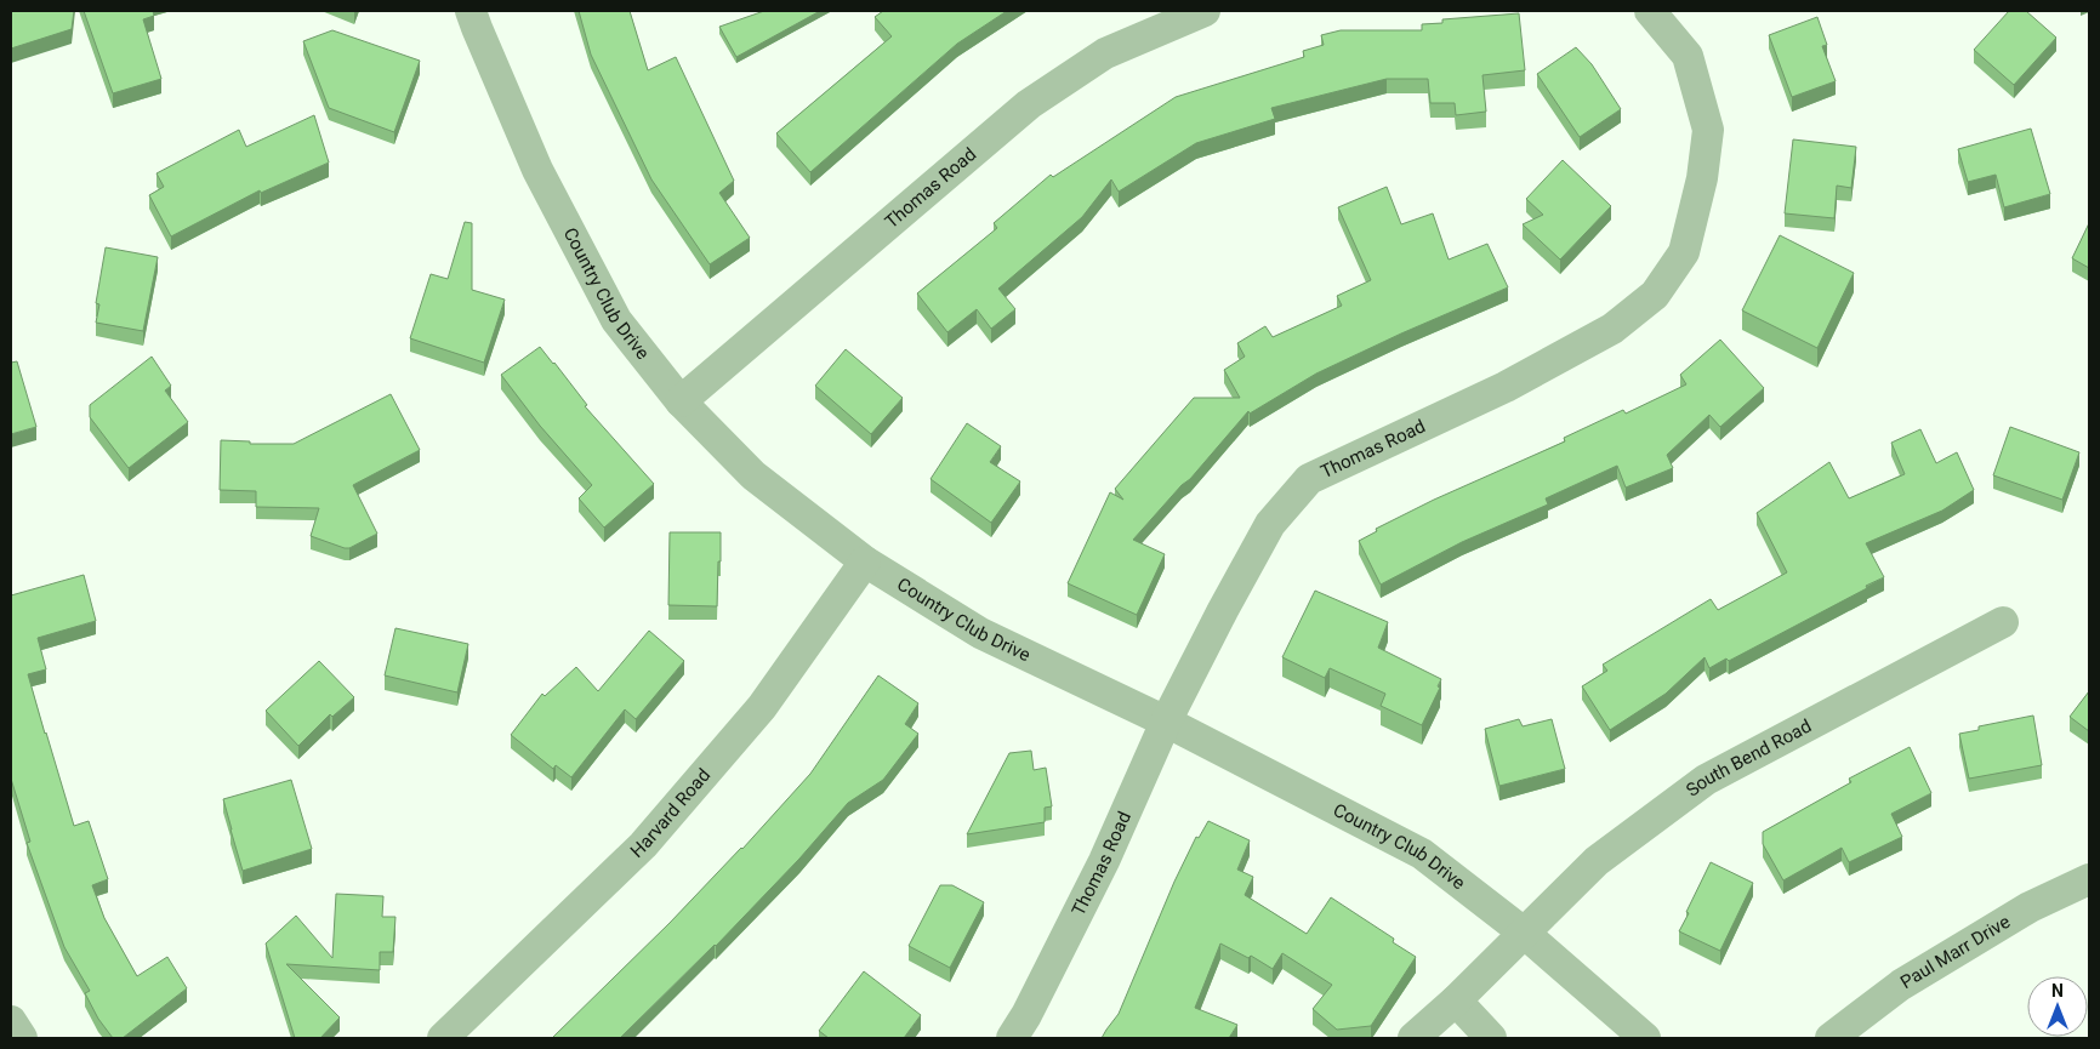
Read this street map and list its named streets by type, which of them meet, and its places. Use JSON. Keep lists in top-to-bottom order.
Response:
{
  "streets": {
    "street": [
      "Thomas Road",
      "Country Club Drive",
      "South Bend Road",
      "Harvard Road",
      "Paul Marr Drive"
    ]
  },
  "crossings": [
    ["Thomas Road", "Country Club Drive"],
    ["Country Club Drive", "South Bend Road"],
    ["Country Club Drive", "Harvard Road"]
  ],
  "north": "top"
}
